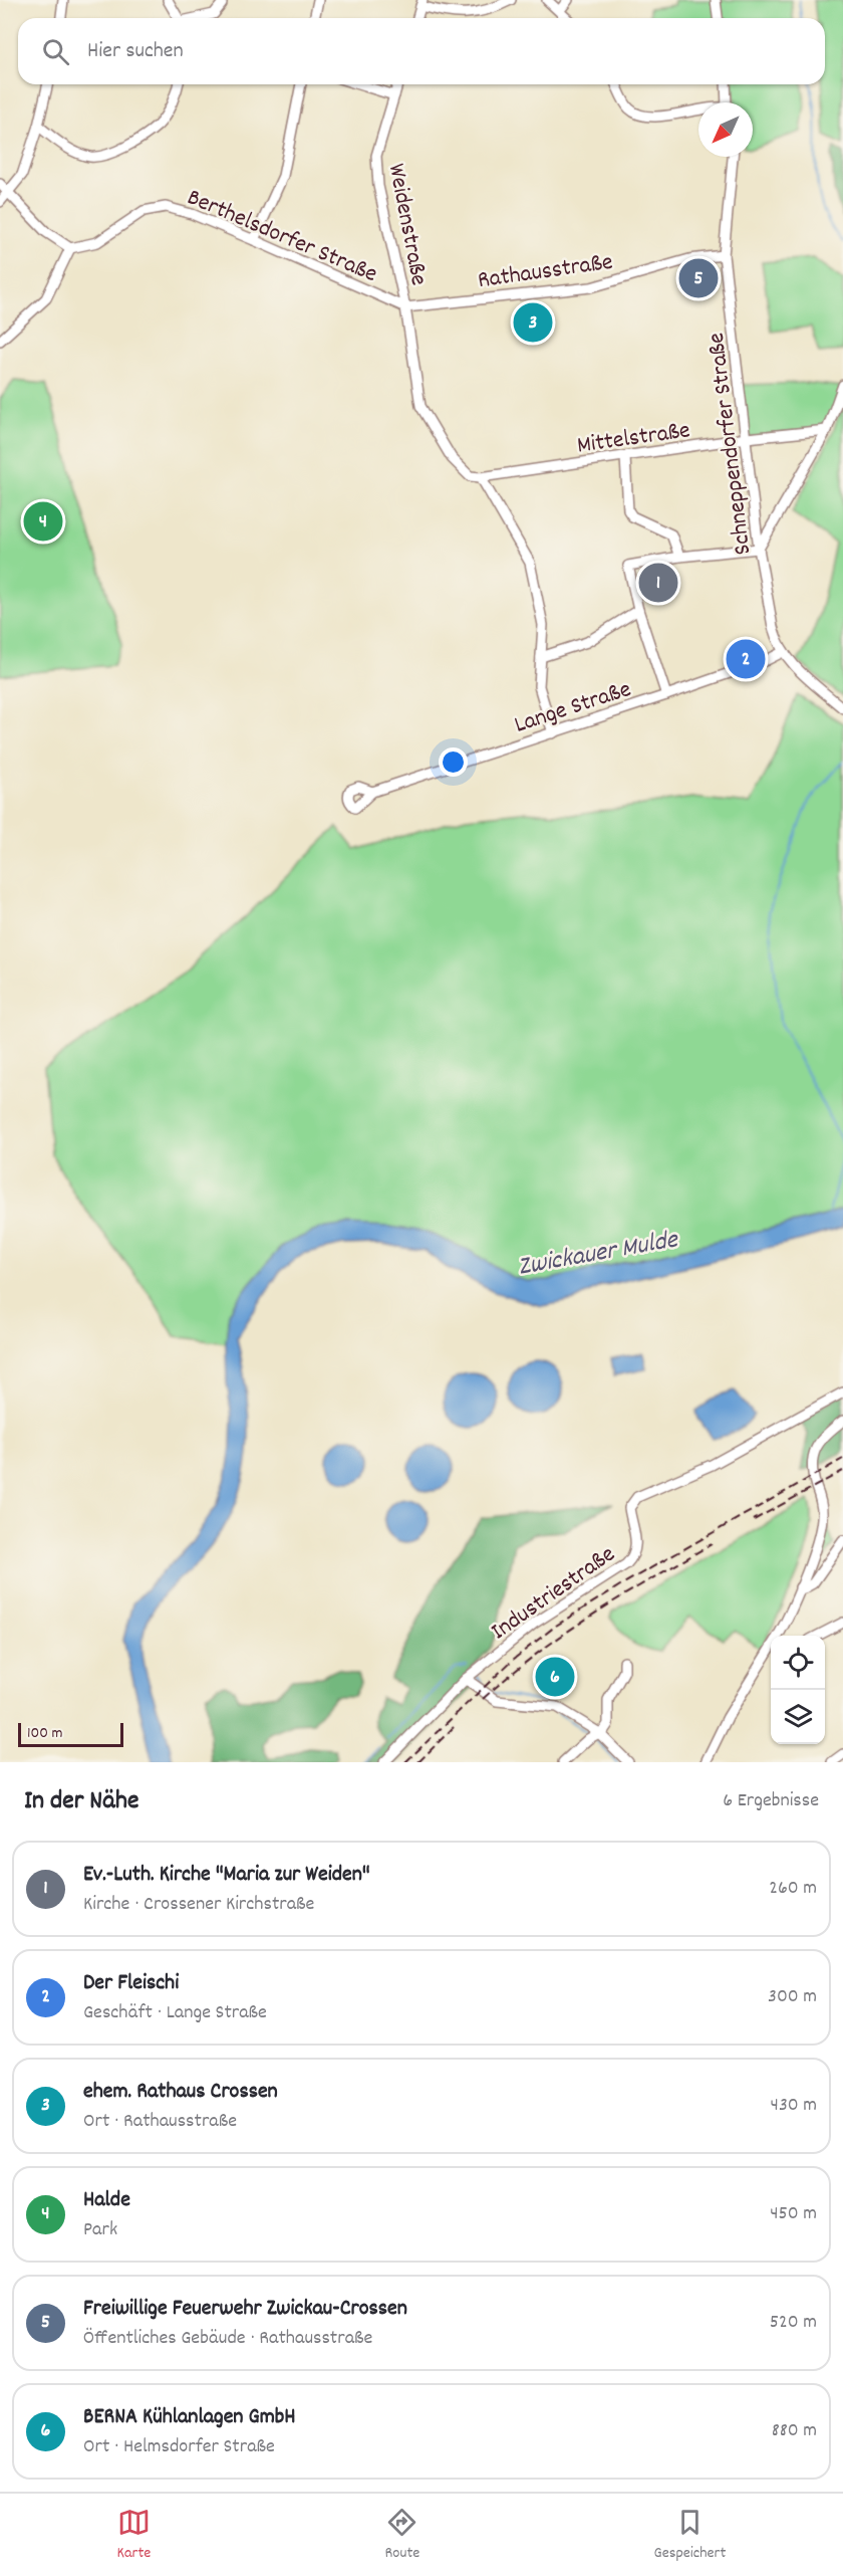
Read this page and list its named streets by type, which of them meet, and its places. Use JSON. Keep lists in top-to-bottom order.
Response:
{
  "streets": {
    "street": [
      "Weidenstraße",
      "Berthelsdorfer Straße",
      "Rathausstraße",
      "Mittelstraße",
      "Schneppendorfer Straße",
      "Lange Straße",
      "Industriestraße"
    ]
  },
  "crossings": [
    ["Weidenstraße", "Berthelsdorfer Straße"],
    ["Weidenstraße", "Rathausstraße"],
    ["Weidenstraße", "Mittelstraße"],
    ["Berthelsdorfer Straße", "Rathausstraße"],
    ["Rathausstraße", "Schneppendorfer Straße"],
    ["Mittelstraße", "Schneppendorfer Straße"],
    ["Schneppendorfer Straße", "Lange Straße"]
  ],
  "water": ["Zwickauer Mulde"],
  "scale_bar": "100 m",
  "north": "bottom left",
  "page": {
    "search": "Hier suchen",
    "pins": [
      "5",
      "3",
      "4",
      "1",
      "2",
      "6"
    ],
    "scale": "100 m",
    "heading": ["In der Nähe", "6 Ergebnisse"],
    "list": [
      {
        "mark": "1",
        "name": "Ev.-Luth. Kirche \"Maria zur Weiden\"",
        "note": "Kirche · Crossener Kirchstraße",
        "value": "260 m"
      },
      {
        "mark": "2",
        "name": "Der Fleischi",
        "note": "Geschäft · Lange Straße",
        "value": "300 m"
      },
      {
        "mark": "3",
        "name": "ehem. Rathaus Crossen",
        "note": "Ort · Rathausstraße",
        "value": "430 m"
      },
      {
        "mark": "4",
        "name": "Halde",
        "note": "Park",
        "value": "450 m"
      },
      {
        "mark": "5",
        "name": "Freiwillige Feuerwehr Zwickau-Crossen",
        "note": "Öffentliches Gebäude · Rathausstraße",
        "value": "520 m"
      },
      {
        "mark": "6",
        "name": "BERNA Kühlanlagen GmbH",
        "note": "Ort · Helmsdorfer Straße",
        "value": "880 m"
      }
    ],
    "nav": ["Karte", "Route", "Gespeichert"]
  }
}
